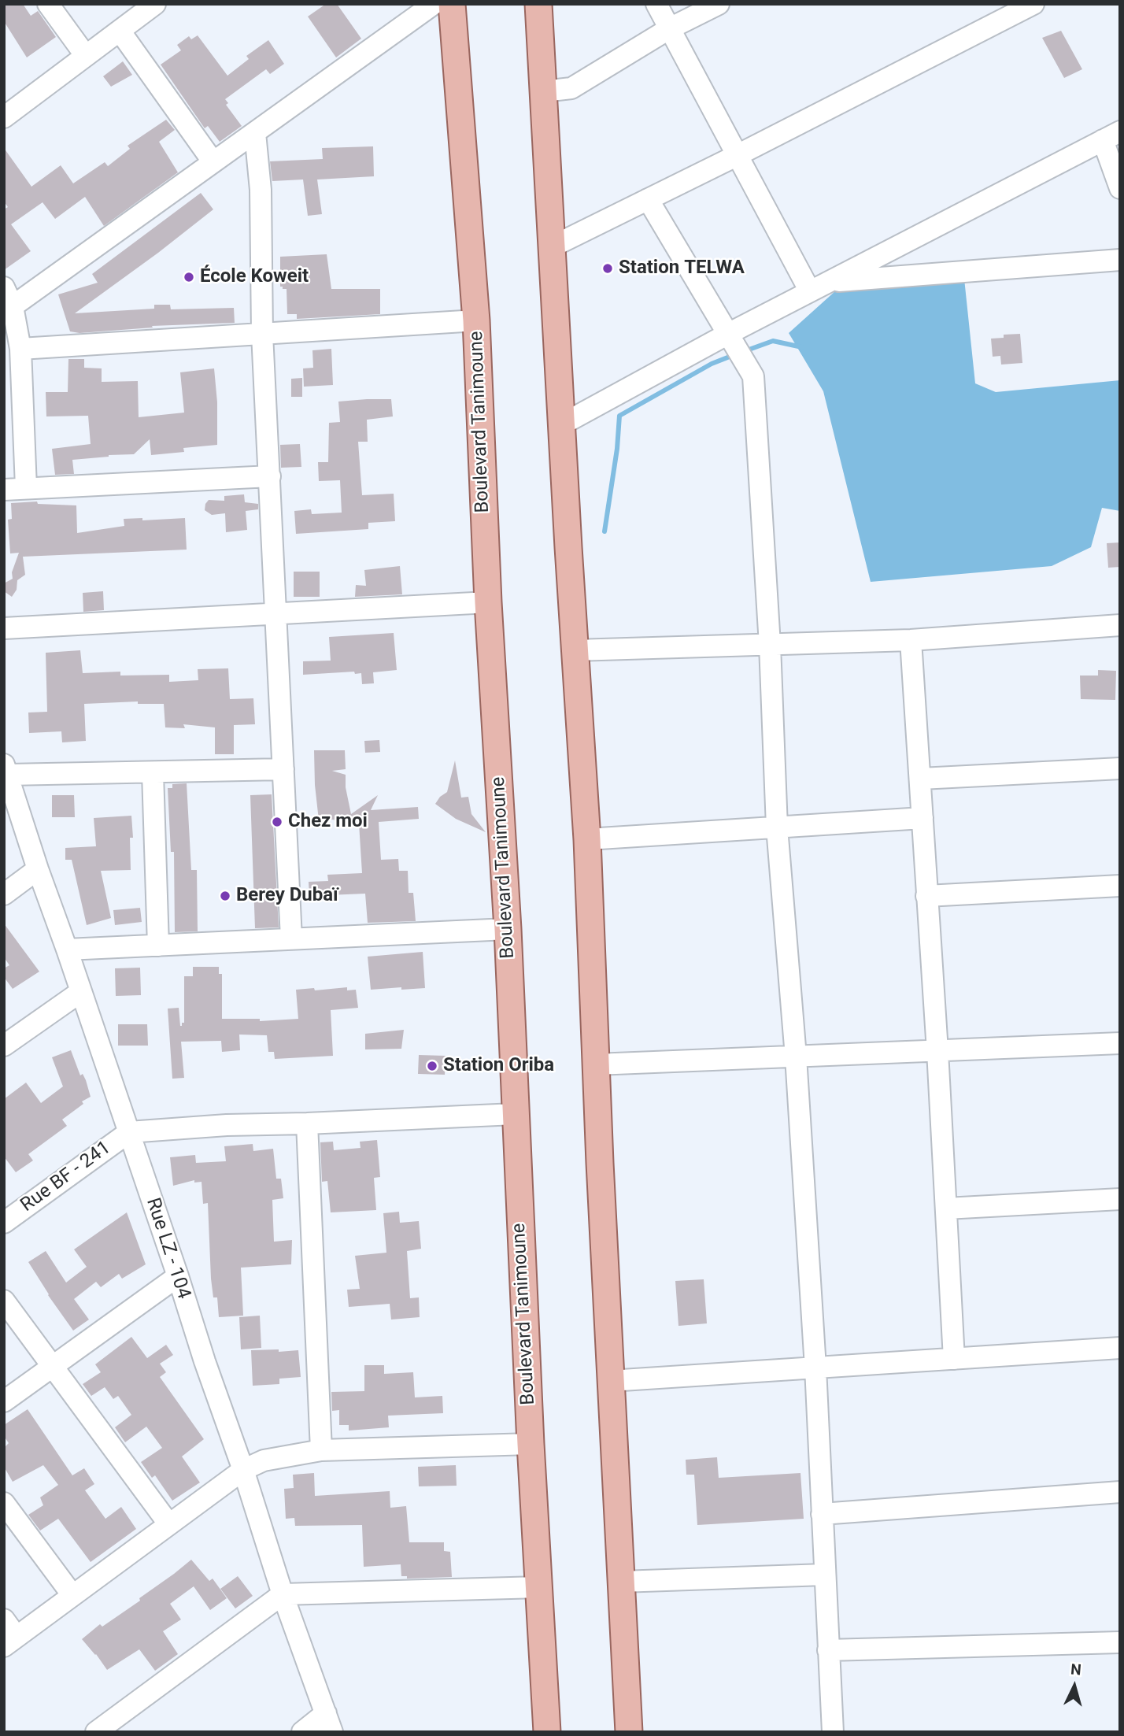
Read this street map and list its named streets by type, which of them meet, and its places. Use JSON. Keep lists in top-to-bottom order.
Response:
{
  "streets": {
    "main road": ["Boulevard Tanimoune"],
    "street": ["Rue BF - 241", "Rue LZ - 104"]
  },
  "crossings": [
    ["Rue BF - 241", "Rue LZ - 104"]
  ],
  "places": [
    "Station TELWA",
    "École Koweit",
    "Chez moi",
    "Berey Dubaï",
    "Station Oriba"
  ],
  "north": "top"
}
